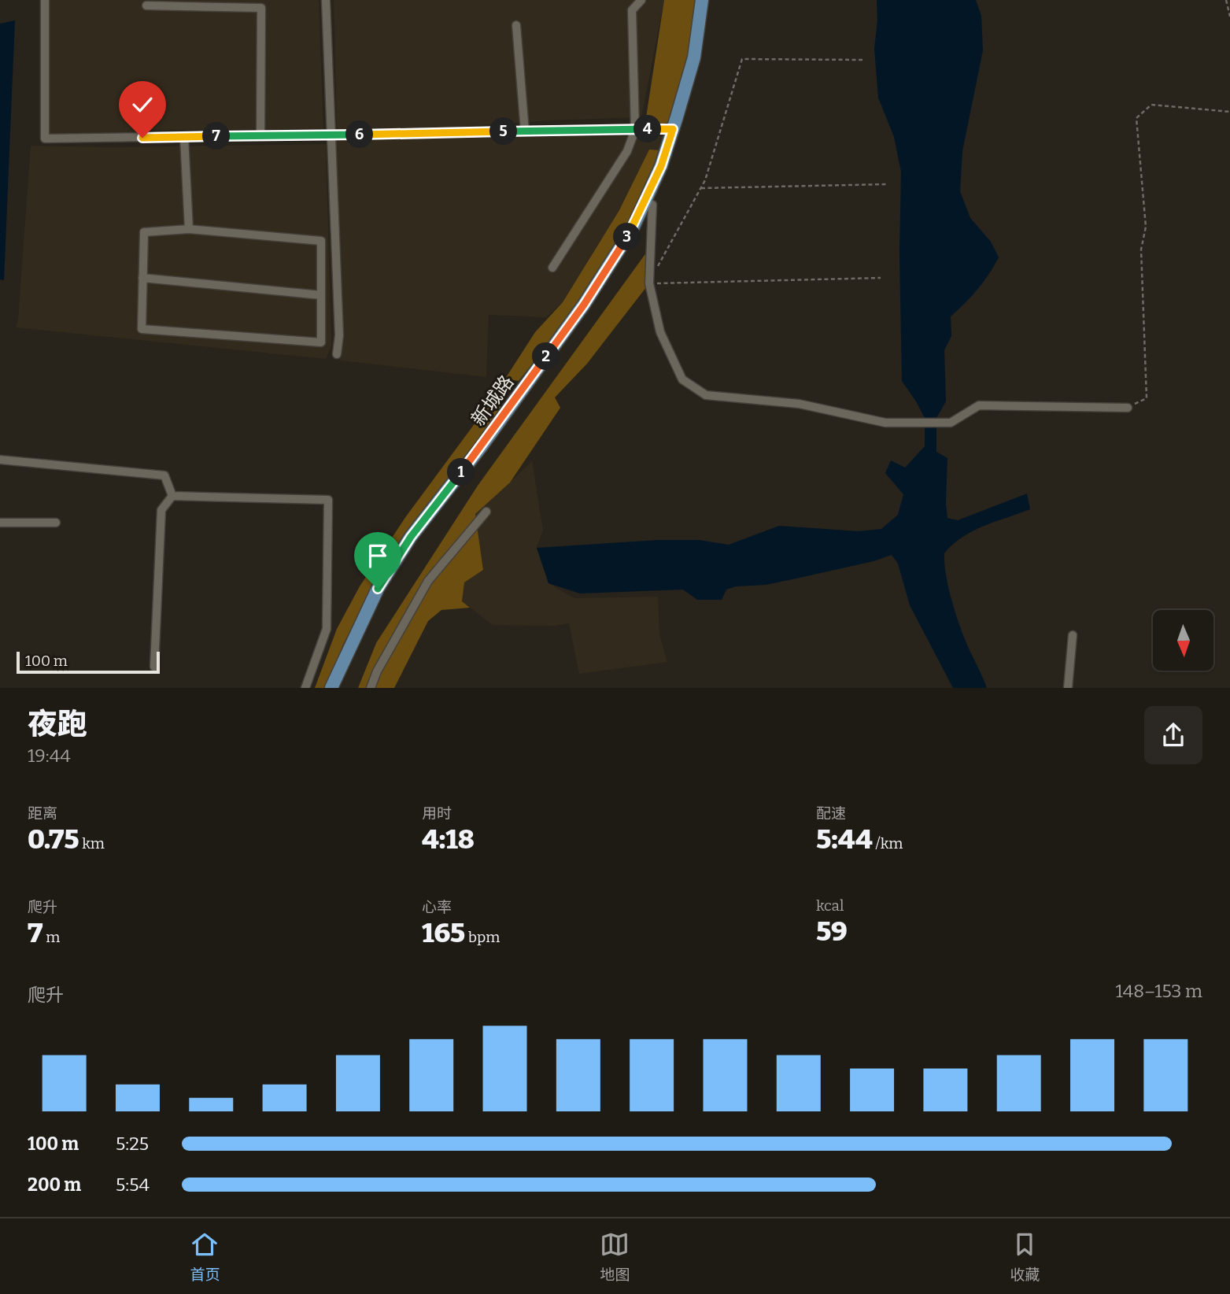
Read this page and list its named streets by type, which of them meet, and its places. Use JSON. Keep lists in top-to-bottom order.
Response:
{
  "streets": {
    "main road": ["新城路"]
  },
  "scale_bar": "100 m",
  "north": "bottom",
  "page": {
    "pins": [
      "4",
      "5",
      "6",
      "7",
      "3",
      "2",
      "1"
    ],
    "scale": "100 m",
    "heading": ["夜跑", "19:44"],
    "stats": [
      ["距离", "0.75 km"],
      ["用时", "4:18"],
      ["配速", "5:44 /km"],
      ["爬升", "7 m"],
      ["心率", "165 bpm"],
      ["kcal", "59"]
    ],
    "chart": ["爬升", "148–153 m"],
    "list": [
      {
        "name": "100 m",
        "note": "5:25"
      },
      {
        "name": "200 m",
        "note": "5:54"
      }
    ],
    "tabs": ["首页", "地图", "收藏"]
  }
}
